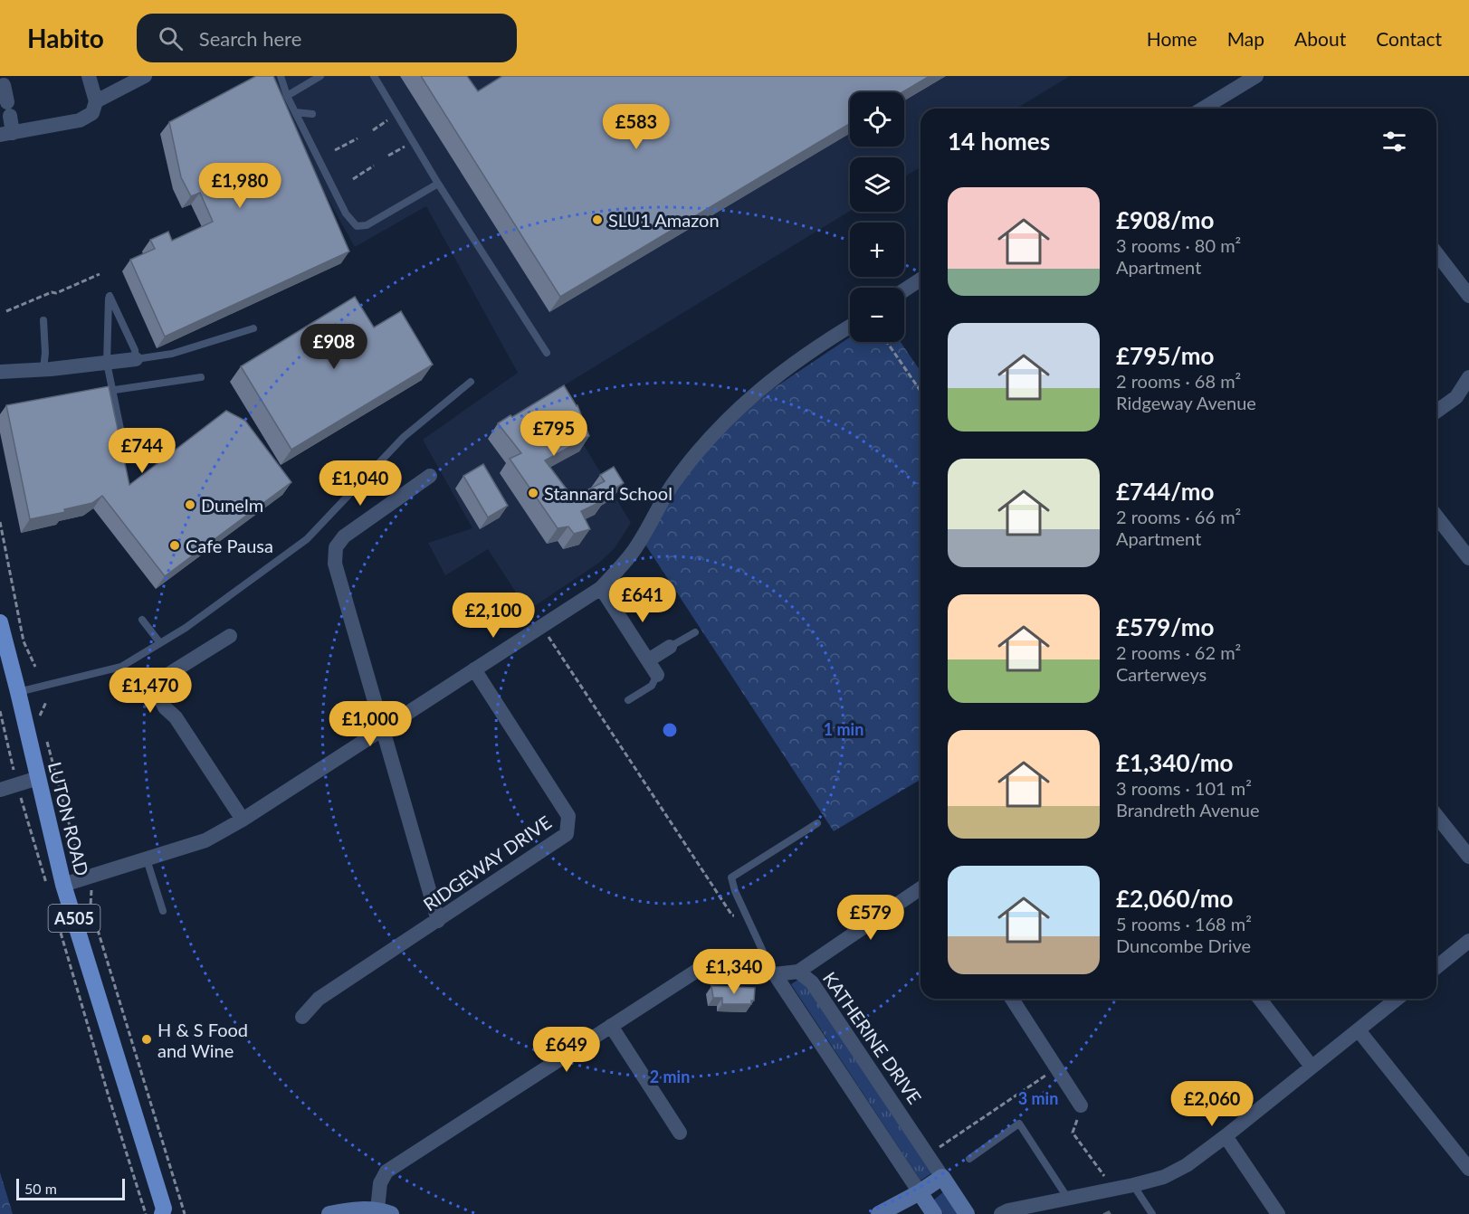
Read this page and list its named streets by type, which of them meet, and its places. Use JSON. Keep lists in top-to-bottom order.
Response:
{
  "streets": {
    "main road": ["LUTON ROAD", "A505"],
    "street": ["RIDGEWAY DRIVE", "KATHERINE DRIVE"]
  },
  "places": [
    "SLU1 Amazon",
    "Stannard School",
    "Dunelm",
    "Cafe Pausa",
    "H & S Food and Wine"
  ],
  "scale_bar": "50 m",
  "page": {
    "header": "Habito",
    "search": "Search here",
    "nav": [
      "Home",
      "Map",
      "About",
      "Contact"
    ],
    "map_buttons": ["+", "−"],
    "price": [
      "£583",
      "£1,980",
      "£908",
      "£795",
      "£744",
      "£1,040",
      "£641",
      "£2,100",
      "£1,470",
      "£1,000",
      "£579",
      "£1,340",
      "£649",
      "£2,060"
    ],
    "heading": "14 homes",
    "list": [
      {
        "name": "£908/mo",
        "note": "3 rooms · 80 m² · Apartment"
      },
      {
        "name": "£795/mo",
        "note": "2 rooms · 68 m² · Ridgeway Avenue"
      },
      {
        "name": "£744/mo",
        "note": "2 rooms · 66 m² · Apartment"
      },
      {
        "name": "£579/mo",
        "note": "2 rooms · 62 m² · Carterweys"
      },
      {
        "name": "£1,340/mo",
        "note": "3 rooms · 101 m² · Brandreth Avenue"
      },
      {
        "name": "£2,060/mo",
        "note": "5 rooms · 168 m² · Duncombe Drive"
      }
    ],
    "scale": "50 m"
  },
  "rings": ["1 min", "2 min", "3 min"]
}
